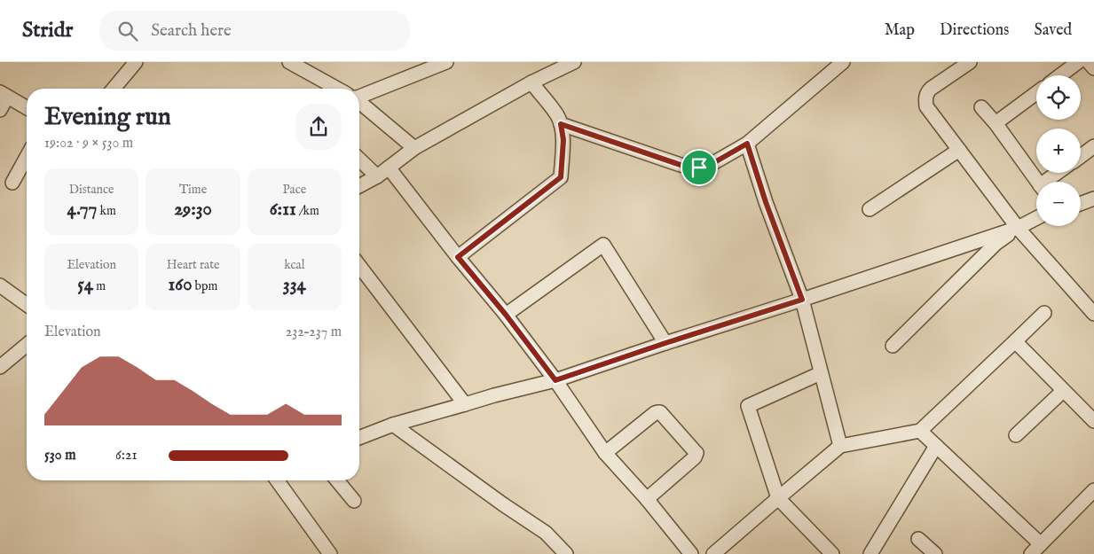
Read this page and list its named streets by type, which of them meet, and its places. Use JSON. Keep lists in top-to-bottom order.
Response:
{
  "page": {
    "header": "Stridr",
    "search": "Search here",
    "nav": ["Map", "Directions", "Saved"],
    "map_buttons": ["+", "−"],
    "heading": ["Evening run", "19:02 · 9 × 530 m"],
    "stats": [
      ["Distance", "4.77 km"],
      ["Time", "29:30"],
      ["Pace", "6:11 /km"],
      ["Elevation", "54 m"],
      ["Heart rate", "160 bpm"],
      ["kcal", "334"]
    ],
    "chart": ["Elevation", "232–237 m"],
    "list": [
      {
        "name": "530 m",
        "note": "6:21"
      }
    ]
  }
}
